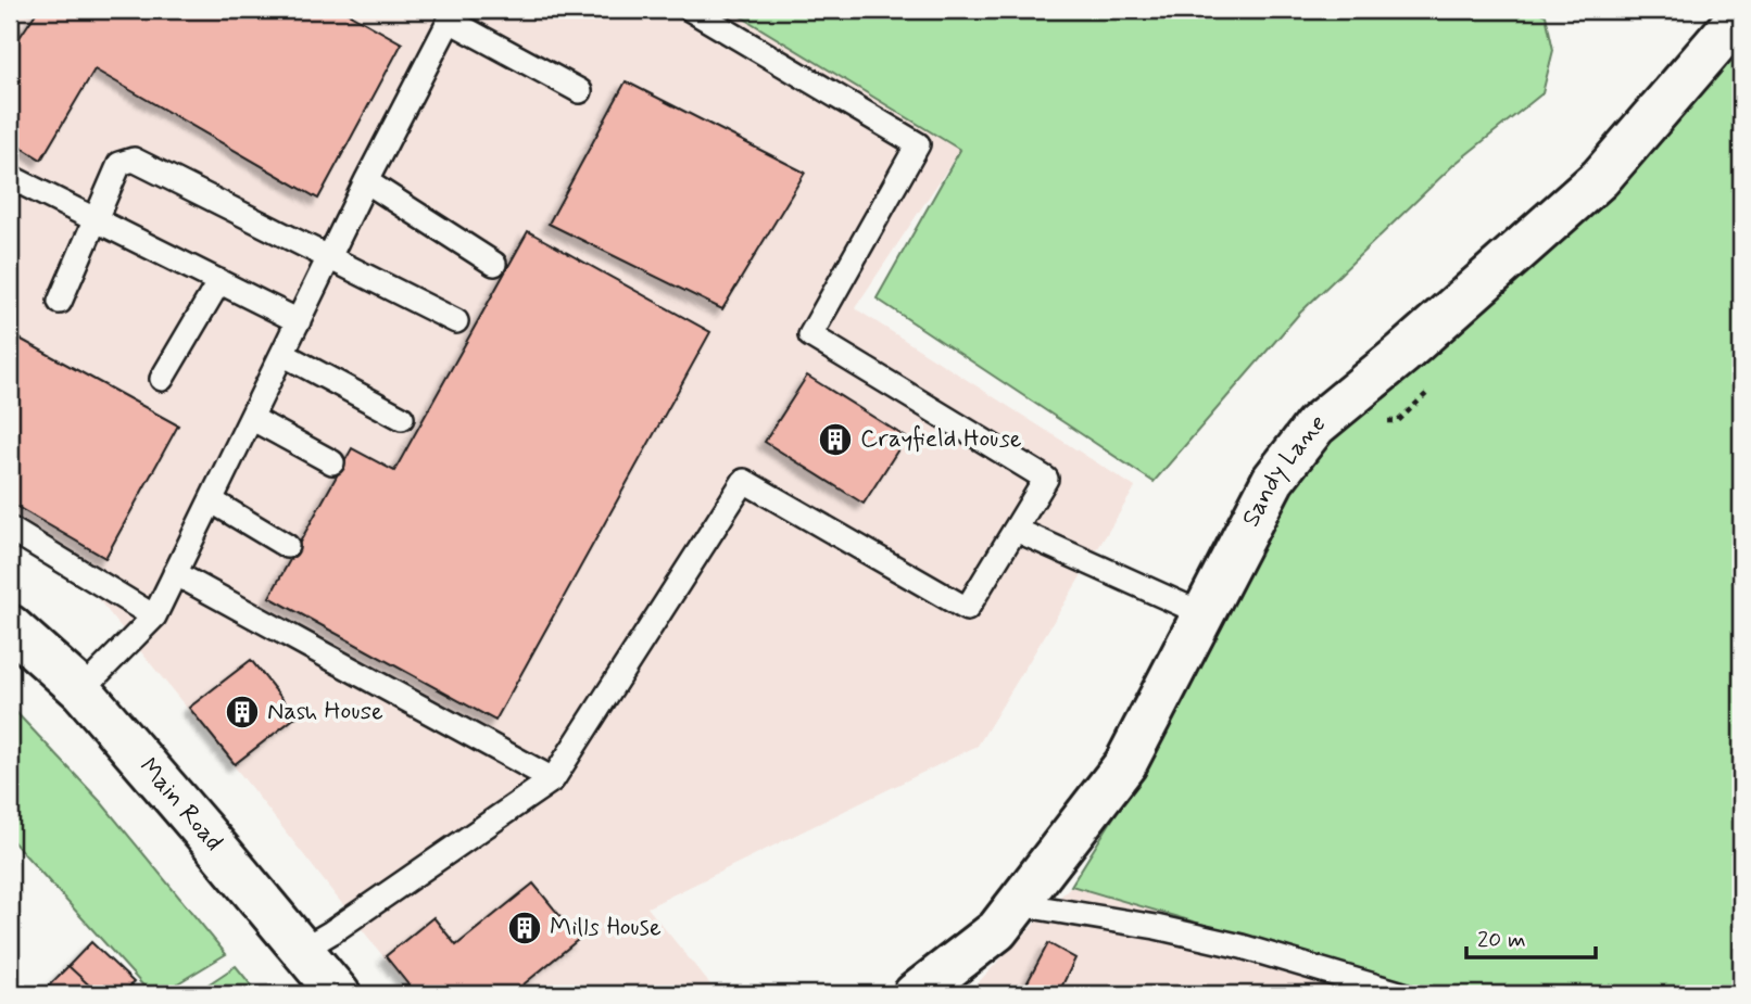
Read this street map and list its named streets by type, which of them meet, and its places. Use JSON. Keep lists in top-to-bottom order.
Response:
{
  "streets": {
    "street": ["Sandy Lane", "Main Road"]
  },
  "places": {
    "building": ["Crayfield House", "Nash House", "Mills House"]
  },
  "scale_bar": "20 m"
}
